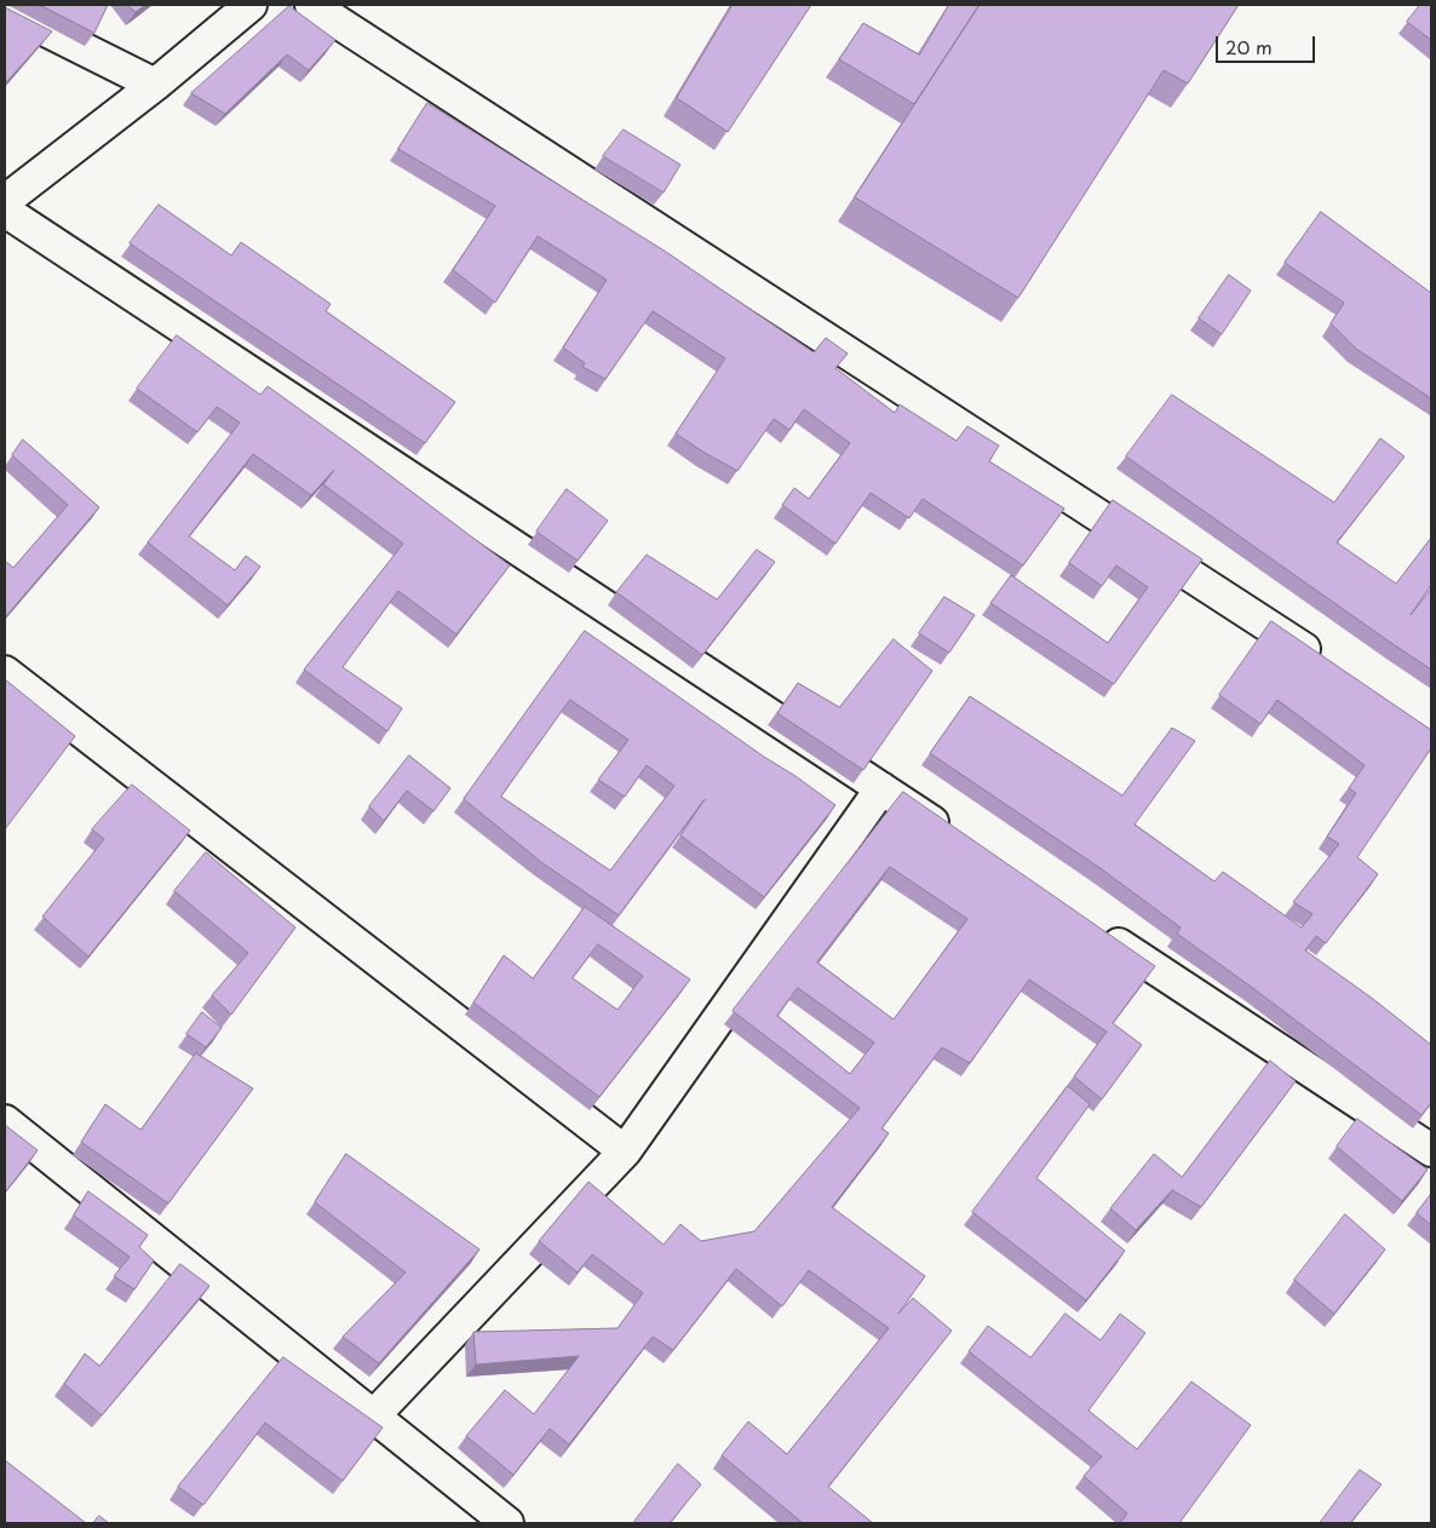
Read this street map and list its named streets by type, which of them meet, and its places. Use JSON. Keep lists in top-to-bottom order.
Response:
{
  "scale_bar": "20 m"
}
